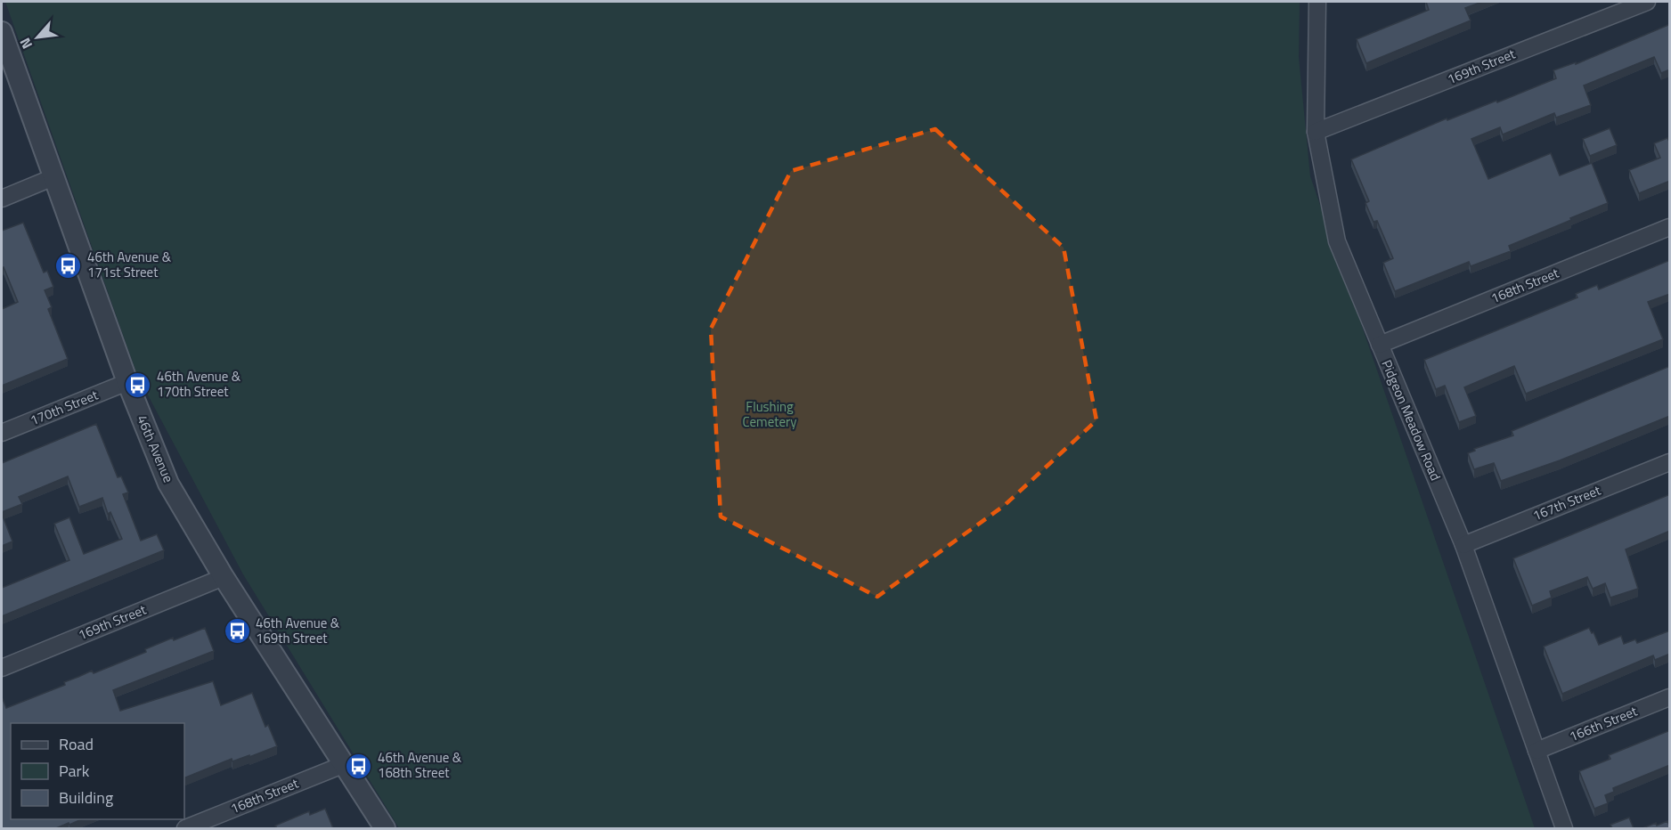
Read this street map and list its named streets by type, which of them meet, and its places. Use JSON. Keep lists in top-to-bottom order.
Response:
{
  "streets": {
    "street": [
      "169th Street",
      "168th Street",
      "170th Street",
      "Pidgeon Meadow Road",
      "46th Avenue",
      "167th Street",
      "166th Street"
    ]
  },
  "crossings": [
    ["169th Street", "Pidgeon Meadow Road"],
    ["169th Street", "46th Avenue"],
    ["168th Street", "Pidgeon Meadow Road"],
    ["168th Street", "46th Avenue"],
    ["170th Street", "46th Avenue"],
    ["Pidgeon Meadow Road", "167th Street"],
    ["Pidgeon Meadow Road", "166th Street"]
  ],
  "parks": ["Flushing Cemetery"],
  "places": {
    "bus stop": [
      "46th Avenue & 171st Street",
      "46th Avenue & 170th Street",
      "46th Avenue & 169th Street",
      "46th Avenue & 168th Street"
    ]
  },
  "legend": ["Road", "Park", "Building"],
  "north": "bottom left"
}
